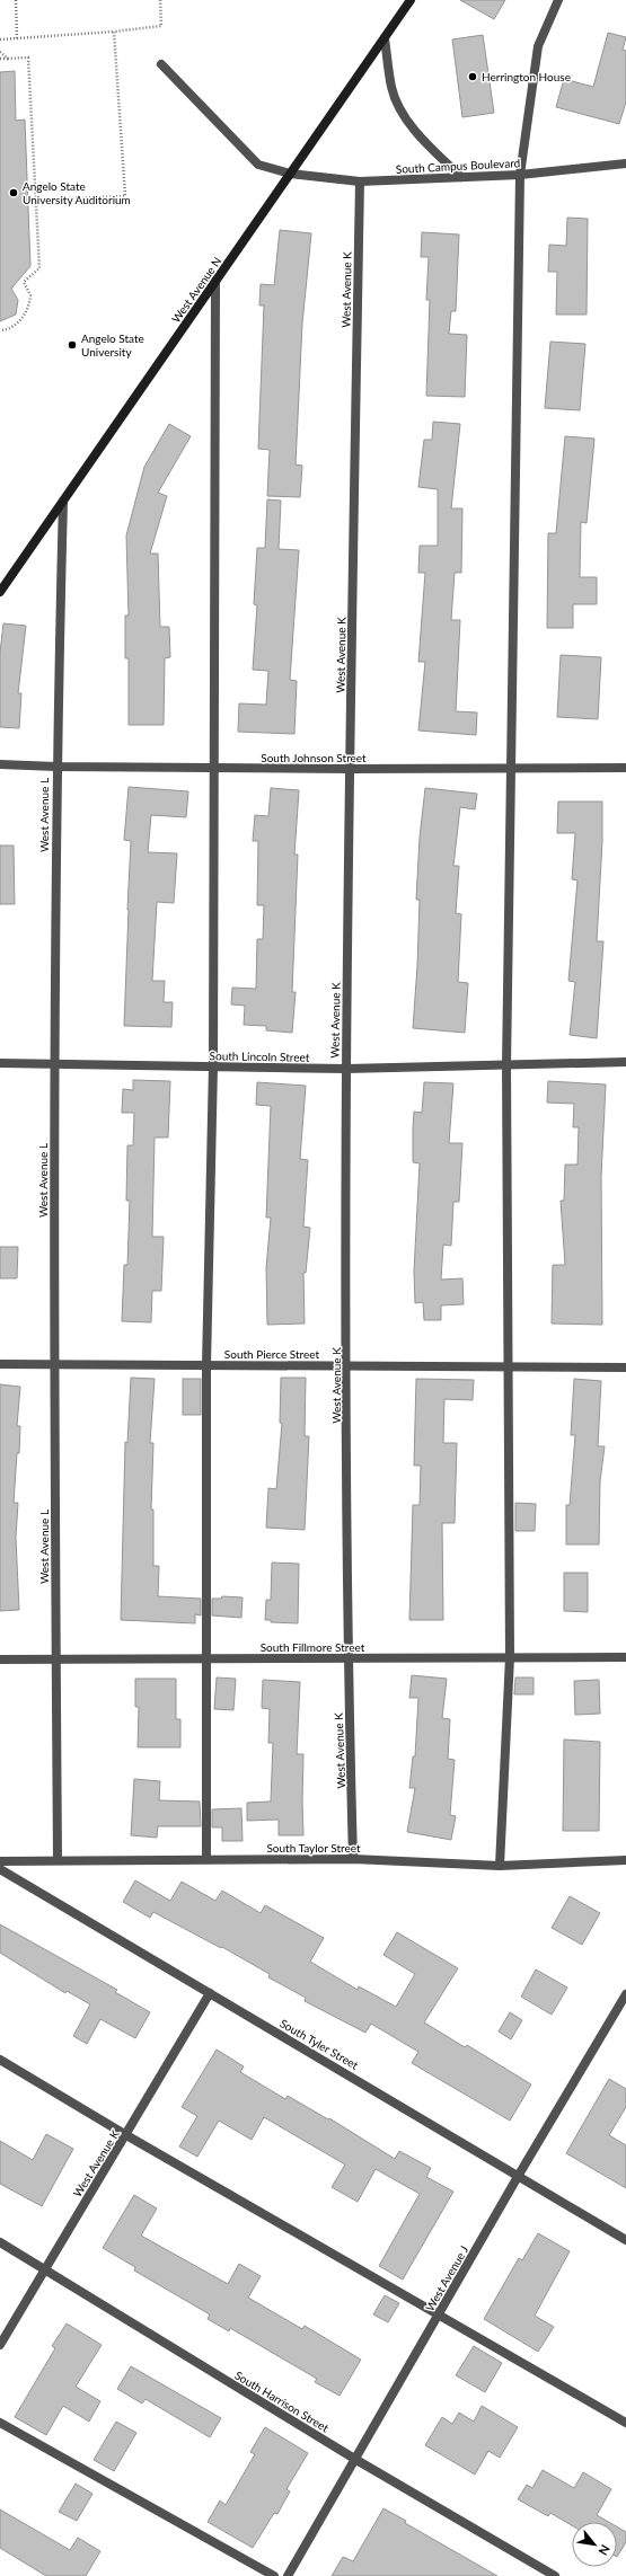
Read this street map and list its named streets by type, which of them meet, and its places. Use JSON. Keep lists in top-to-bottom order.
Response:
{
  "streets": {
    "main road": ["West Avenue N"],
    "street": [
      "South Campus Boulevard",
      "West Avenue K",
      "South Johnson Street",
      "West Avenue L",
      "South Lincoln Street",
      "South Pierce Street",
      "South Fillmore Street",
      "South Taylor Street",
      "South Tyler Street",
      "West Avenue J",
      "South Harrison Street"
    ]
  },
  "crossings": [
    ["South Campus Boulevard", "West Avenue N"],
    ["South Campus Boulevard", "West Avenue K"],
    ["West Avenue N", "West Avenue L"],
    ["West Avenue K", "South Johnson Street"],
    ["West Avenue K", "South Lincoln Street"],
    ["West Avenue K", "South Pierce Street"],
    ["West Avenue K", "South Fillmore Street"],
    ["West Avenue K", "South Taylor Street"],
    ["West Avenue K", "South Tyler Street"],
    ["West Avenue K", "South Harrison Street"],
    ["South Johnson Street", "West Avenue L"],
    ["West Avenue L", "South Lincoln Street"],
    ["West Avenue L", "South Pierce Street"],
    ["West Avenue L", "South Fillmore Street"],
    ["West Avenue L", "South Taylor Street"],
    ["South Tyler Street", "West Avenue J"],
    ["West Avenue J", "South Harrison Street"]
  ],
  "places": ["Herrington House", "Angelo State University Auditorium", "Angelo State University"],
  "north": "bottom right"
}
